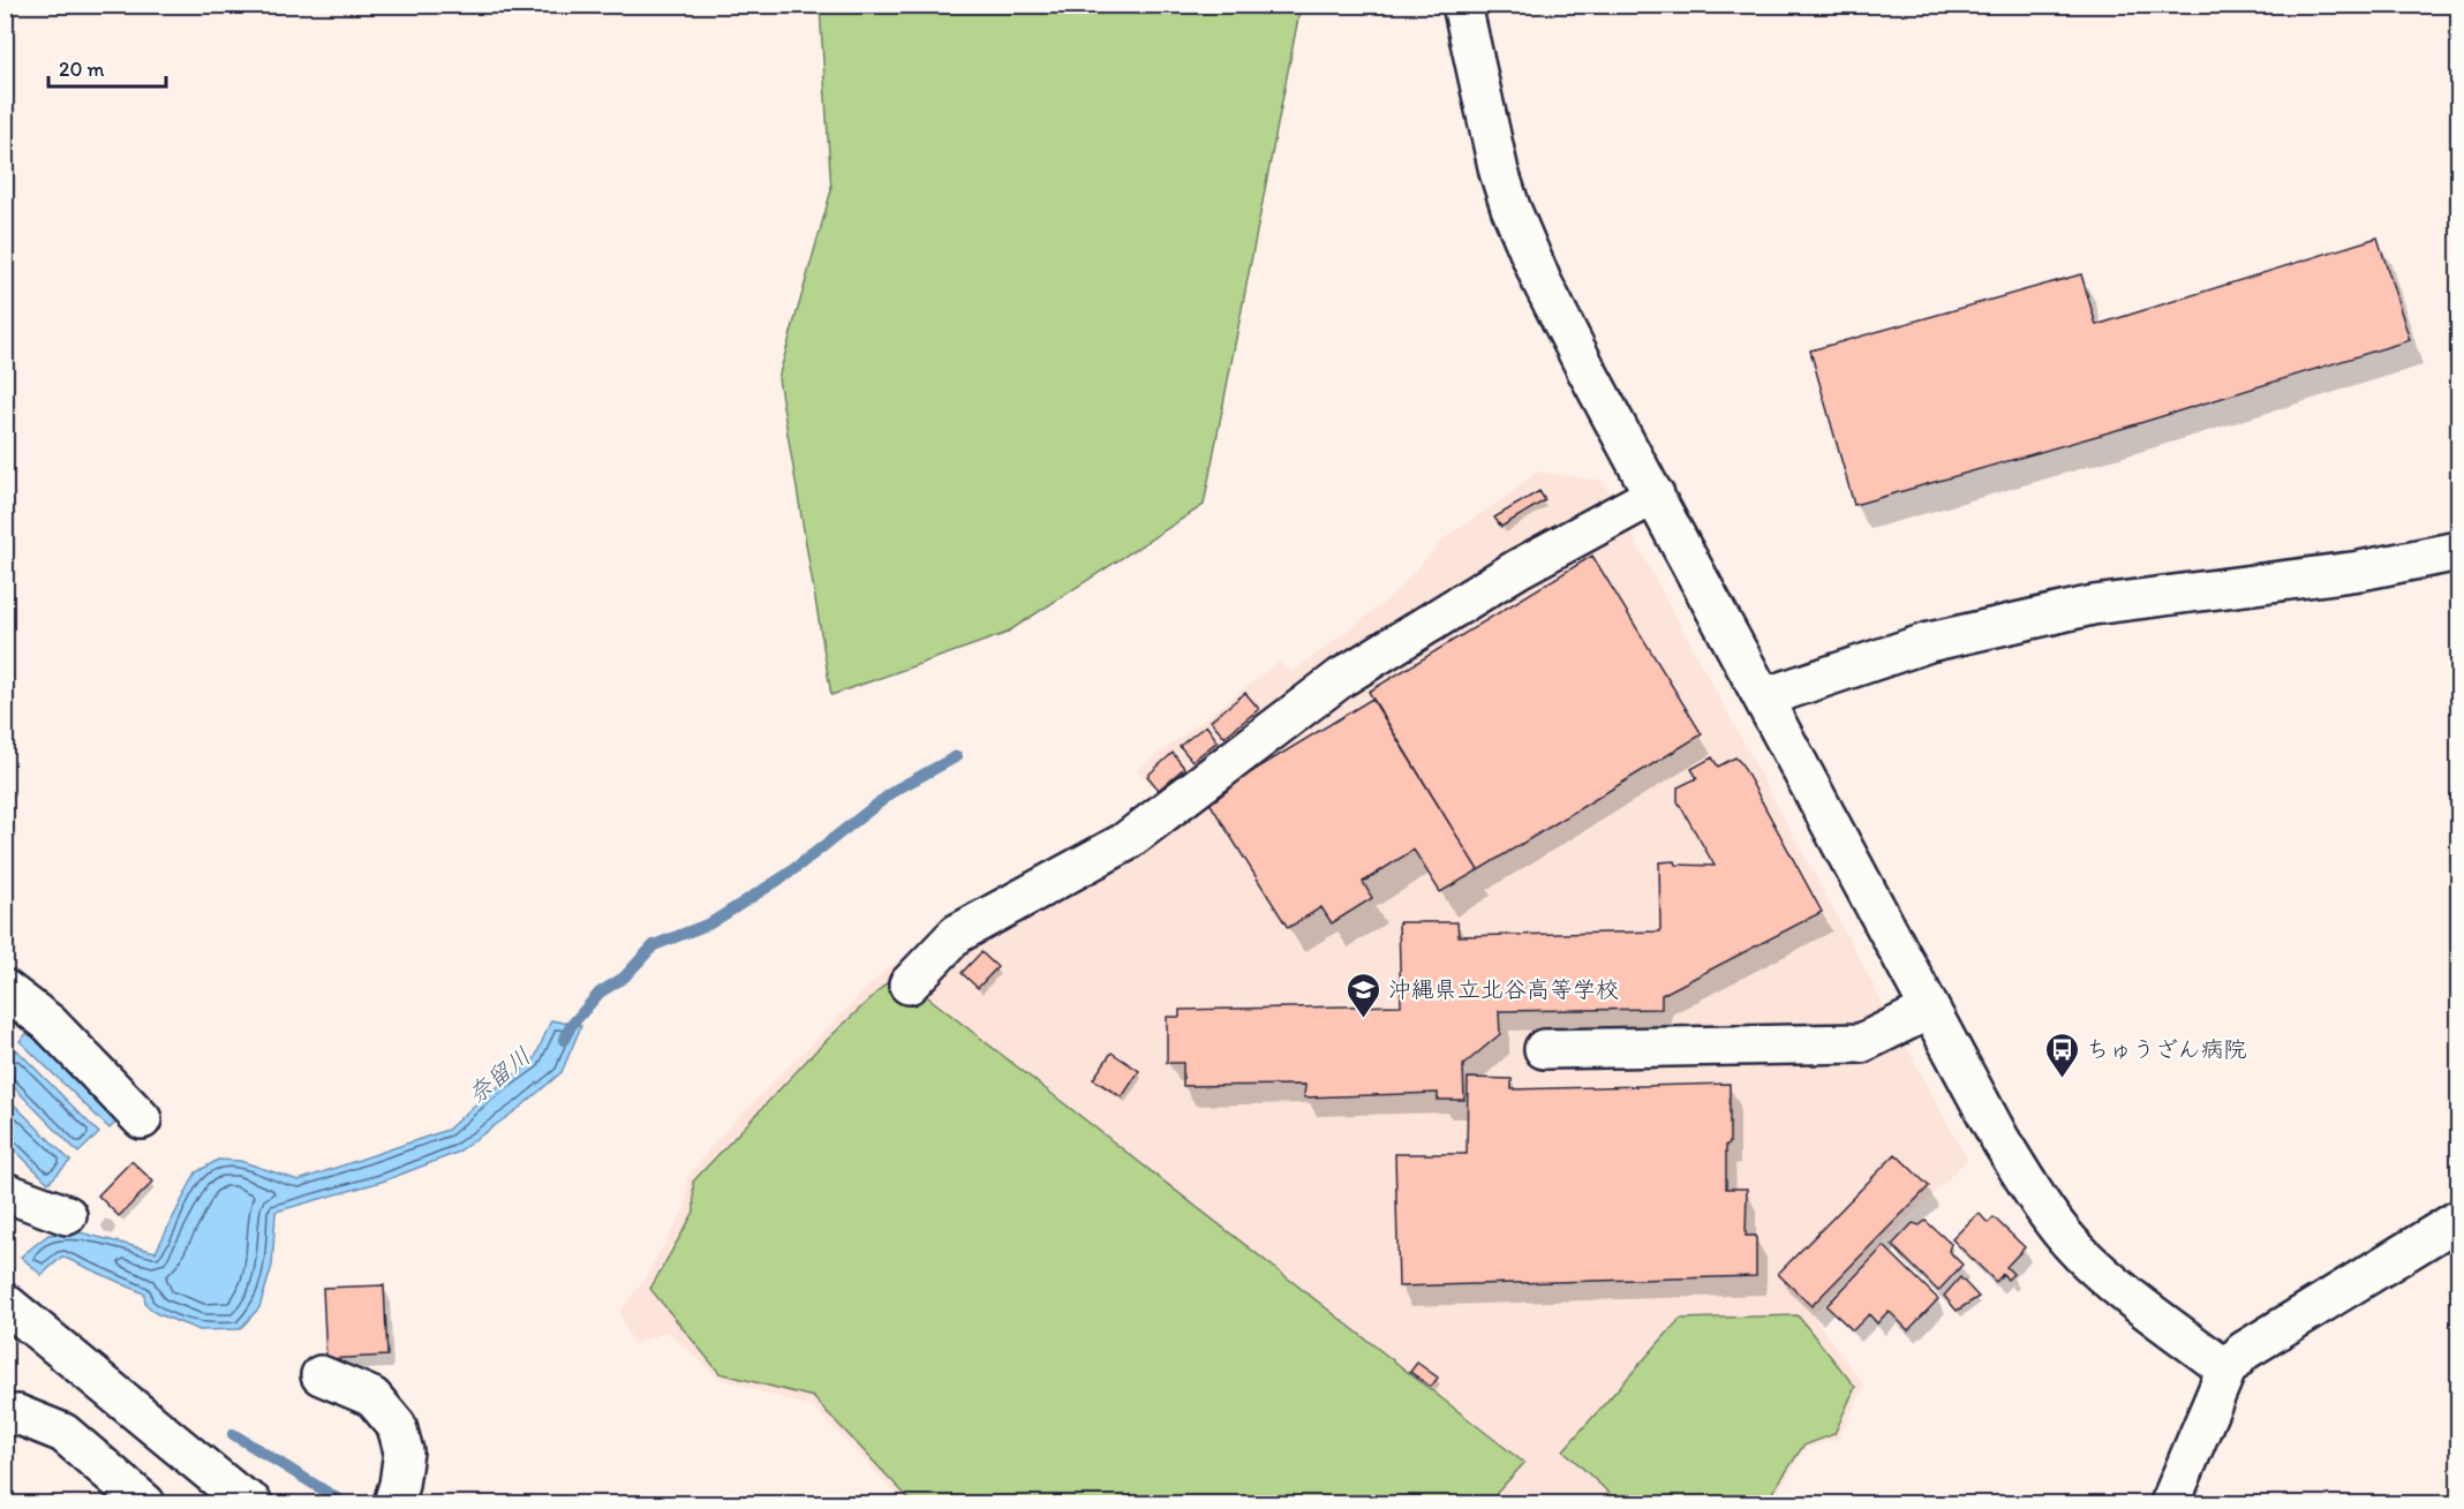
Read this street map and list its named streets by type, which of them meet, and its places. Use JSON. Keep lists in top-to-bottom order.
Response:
{
  "water": ["奈留川"],
  "places": {
    "school or university": ["沖縄県立北谷高等学校"],
    "bus stop": ["ちゅうざん病院"]
  },
  "scale_bar": "20 m"
}
